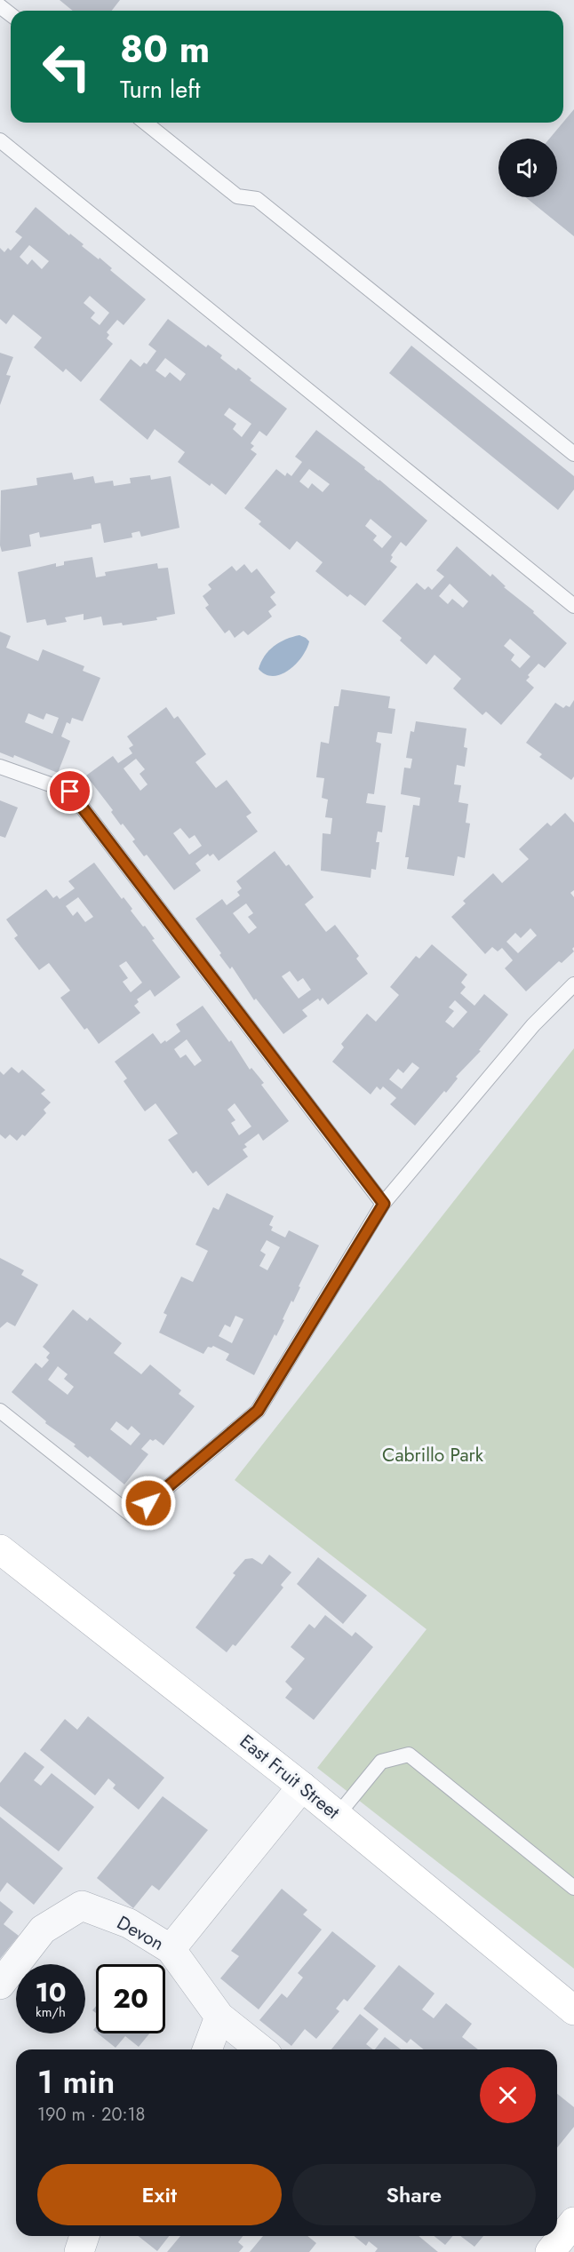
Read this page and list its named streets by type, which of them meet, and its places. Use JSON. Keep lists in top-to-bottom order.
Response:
{
  "streets": {
    "street": ["East Fruit Street", "Devon"]
  },
  "crossings": [
    ["East Fruit Street", "Devon"]
  ],
  "parks": ["Cabrillo Park"],
  "page": {
    "turn": ["80 m", "Turn left"],
    "speed": "10 km/h",
    "limit": "20",
    "heading": ["1 min", "190 m · 20:18"],
    "buttons": ["Exit", "Share"]
  }
}
